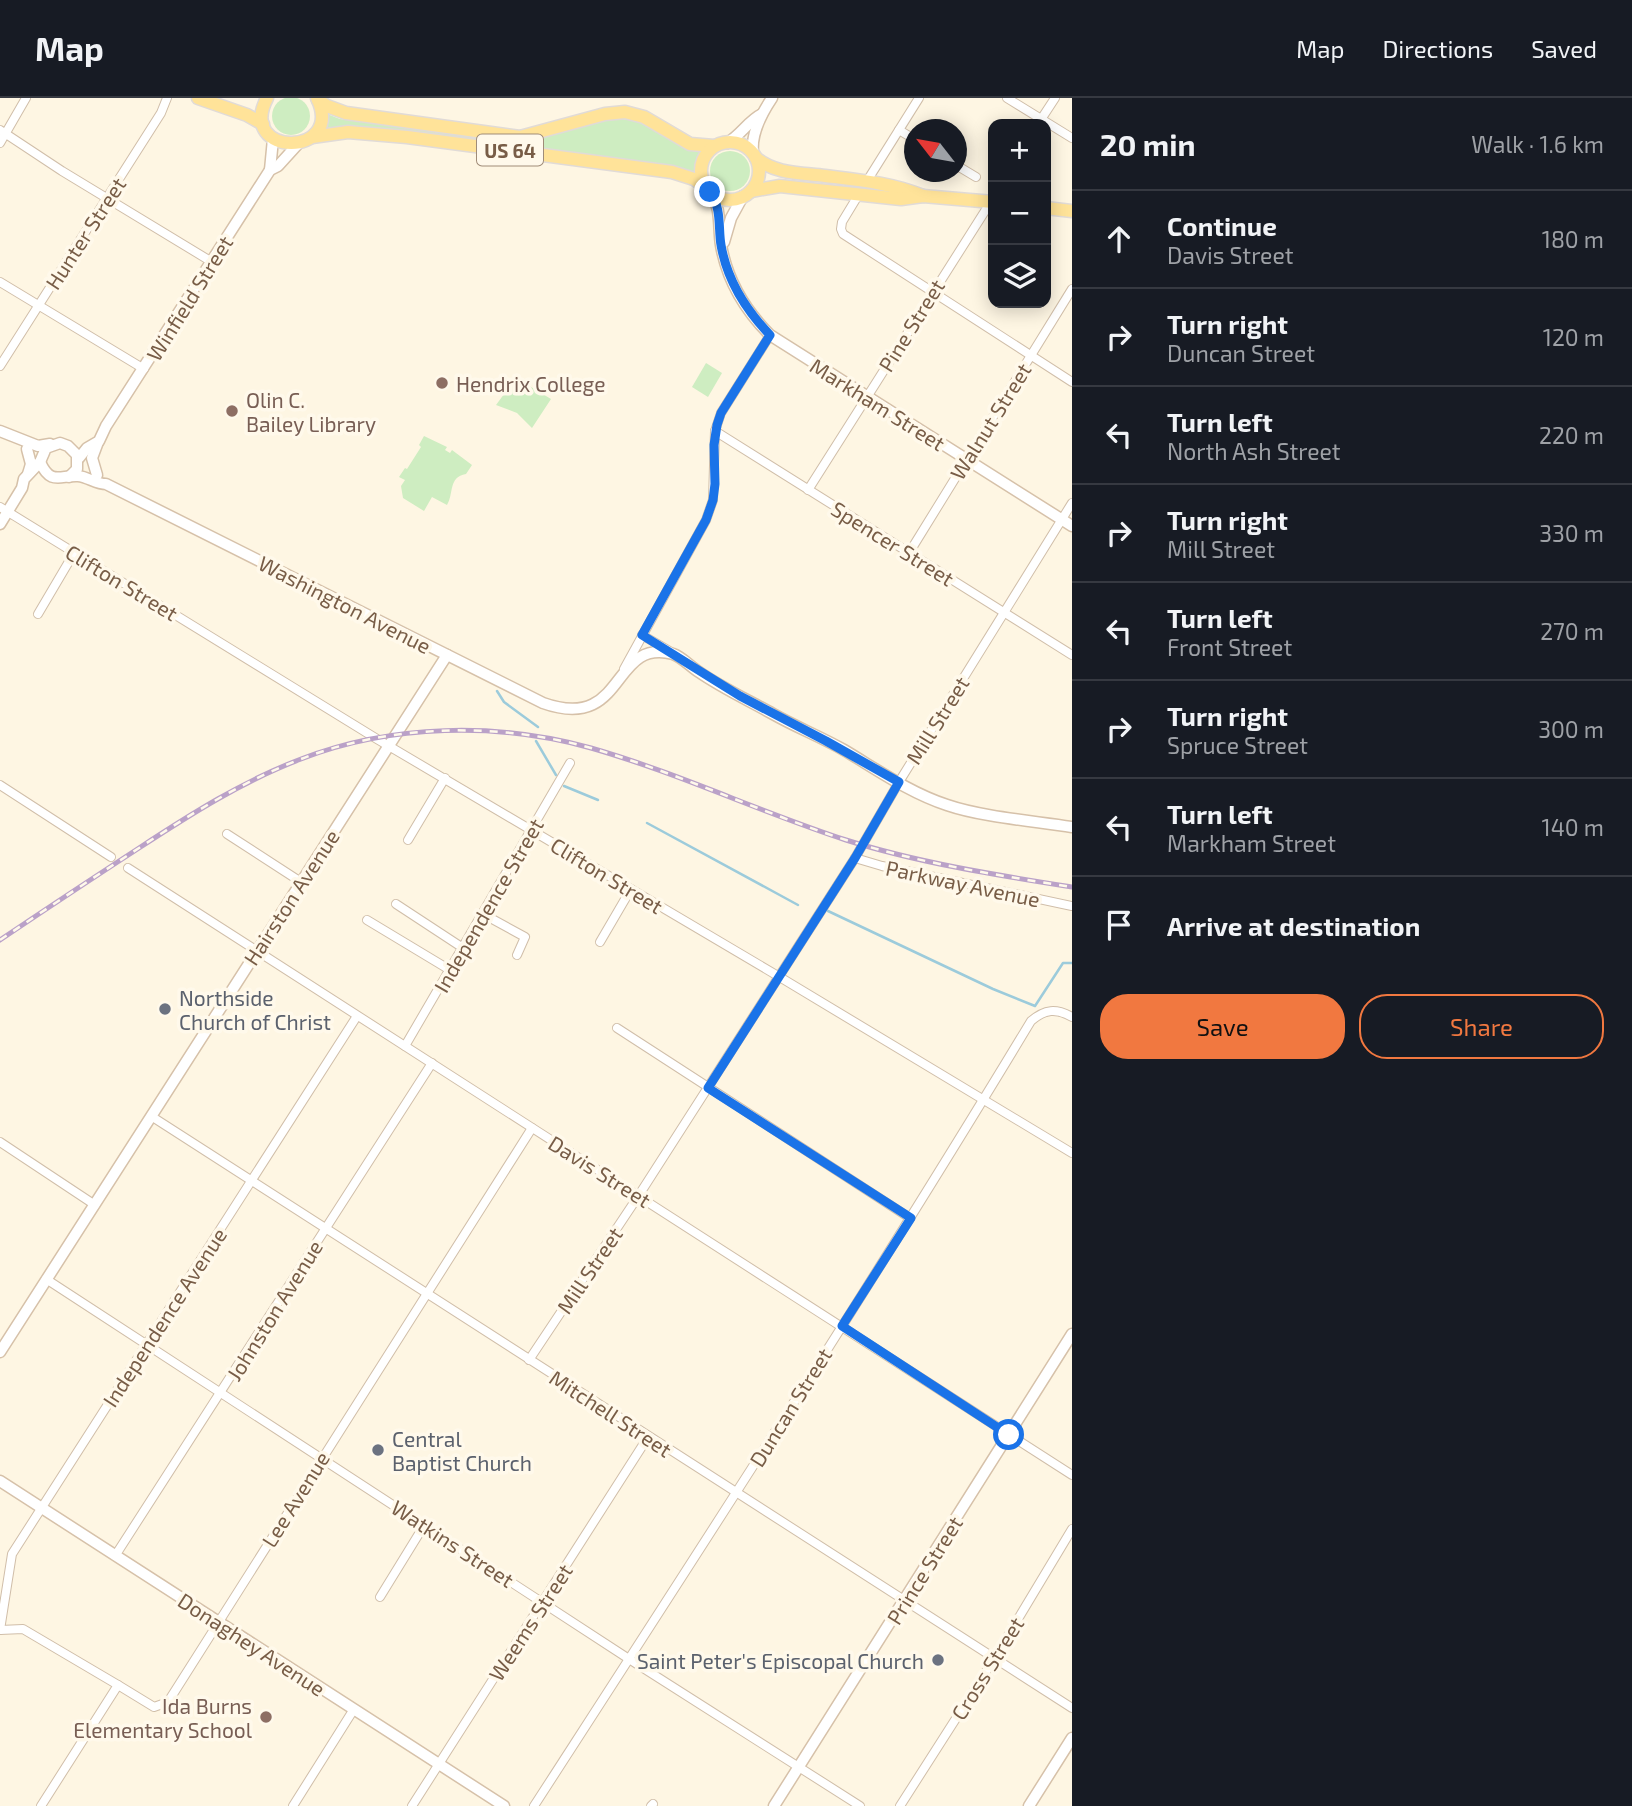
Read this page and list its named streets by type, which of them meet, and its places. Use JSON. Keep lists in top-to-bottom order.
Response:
{
  "streets": {
    "main road": ["US 64"],
    "street": [
      "Hunter Street",
      "Winfield Street",
      "Pine Street",
      "Markham Street",
      "Walnut Street",
      "Spencer Street",
      "Clifton Street",
      "Washington Avenue",
      "Mill Street",
      "Parkway Avenue",
      "Hairston Avenue",
      "Independence Street",
      "Davis Street",
      "Johnston Avenue",
      "Independence Avenue",
      "Duncan Street",
      "Mitchell Street",
      "Lee Avenue",
      "Watkins Street",
      "Prince Street",
      "Weems Street",
      "Donaghey Avenue",
      "Cross Street"
    ]
  },
  "crossings": [
    ["US 64", "Markham Street"],
    ["Winfield Street", "Washington Avenue"],
    ["Pine Street", "Markham Street"],
    ["Pine Street", "Spencer Street"],
    ["Markham Street", "Walnut Street"],
    ["Markham Street", "Mill Street"],
    ["Walnut Street", "Spencer Street"],
    ["Spencer Street", "Mill Street"],
    ["Clifton Street", "Mill Street"],
    ["Clifton Street", "Hairston Avenue"],
    ["Clifton Street", "Independence Street"],
    ["Clifton Street", "Duncan Street"],
    ["Washington Avenue", "Hairston Avenue"],
    ["Mill Street", "Parkway Avenue"],
    ["Mill Street", "Davis Street"],
    ["Mill Street", "Mitchell Street"],
    ["Hairston Avenue", "Davis Street"],
    ["Hairston Avenue", "Mitchell Street"],
    ["Hairston Avenue", "Watkins Street"],
    ["Independence Street", "Davis Street"],
    ["Davis Street", "Johnston Avenue"],
    ["Davis Street", "Independence Avenue"],
    ["Davis Street", "Duncan Street"],
    ["Davis Street", "Lee Avenue"],
    ["Davis Street", "Prince Street"],
    ["Johnston Avenue", "Mitchell Street"],
    ["Johnston Avenue", "Watkins Street"],
    ["Johnston Avenue", "Donaghey Avenue"],
    ["Independence Avenue", "Mitchell Street"],
    ["Independence Avenue", "Watkins Street"],
    ["Independence Avenue", "Donaghey Avenue"],
    ["Duncan Street", "Mitchell Street"],
    ["Duncan Street", "Watkins Street"],
    ["Mitchell Street", "Lee Avenue"],
    ["Mitchell Street", "Prince Street"],
    ["Mitchell Street", "Weems Street"],
    ["Mitchell Street", "Cross Street"],
    ["Lee Avenue", "Watkins Street"],
    ["Lee Avenue", "Donaghey Avenue"],
    ["Watkins Street", "Prince Street"],
    ["Watkins Street", "Weems Street"],
    ["Weems Street", "Donaghey Avenue"]
  ],
  "places": [
    "Hendrix College",
    "Olin C. Bailey Library",
    "Northside Church of Christ",
    "Central Baptist Church",
    "Saint Peter's Episcopal Church",
    "Ida Burns Elementary School"
  ],
  "north": "top left",
  "page": {
    "header": "Map",
    "nav": ["Map", "Directions", "Saved"],
    "heading": ["20 min", "Walk · 1.6 km"],
    "map_buttons": ["+", "−"],
    "list": [
      ["Continue", "Davis Street", "180 m"],
      ["Turn right", "Duncan Street", "120 m"],
      ["Turn left", "North Ash Street", "220 m"],
      ["Turn right", "Mill Street", "330 m"],
      ["Turn left", "Front Street", "270 m"],
      ["Turn right", "Spruce Street", "300 m"],
      ["Turn left", "Markham Street", "140 m"],
      "Arrive at destination"
    ],
    "buttons": ["Save", "Share"]
  }
}
